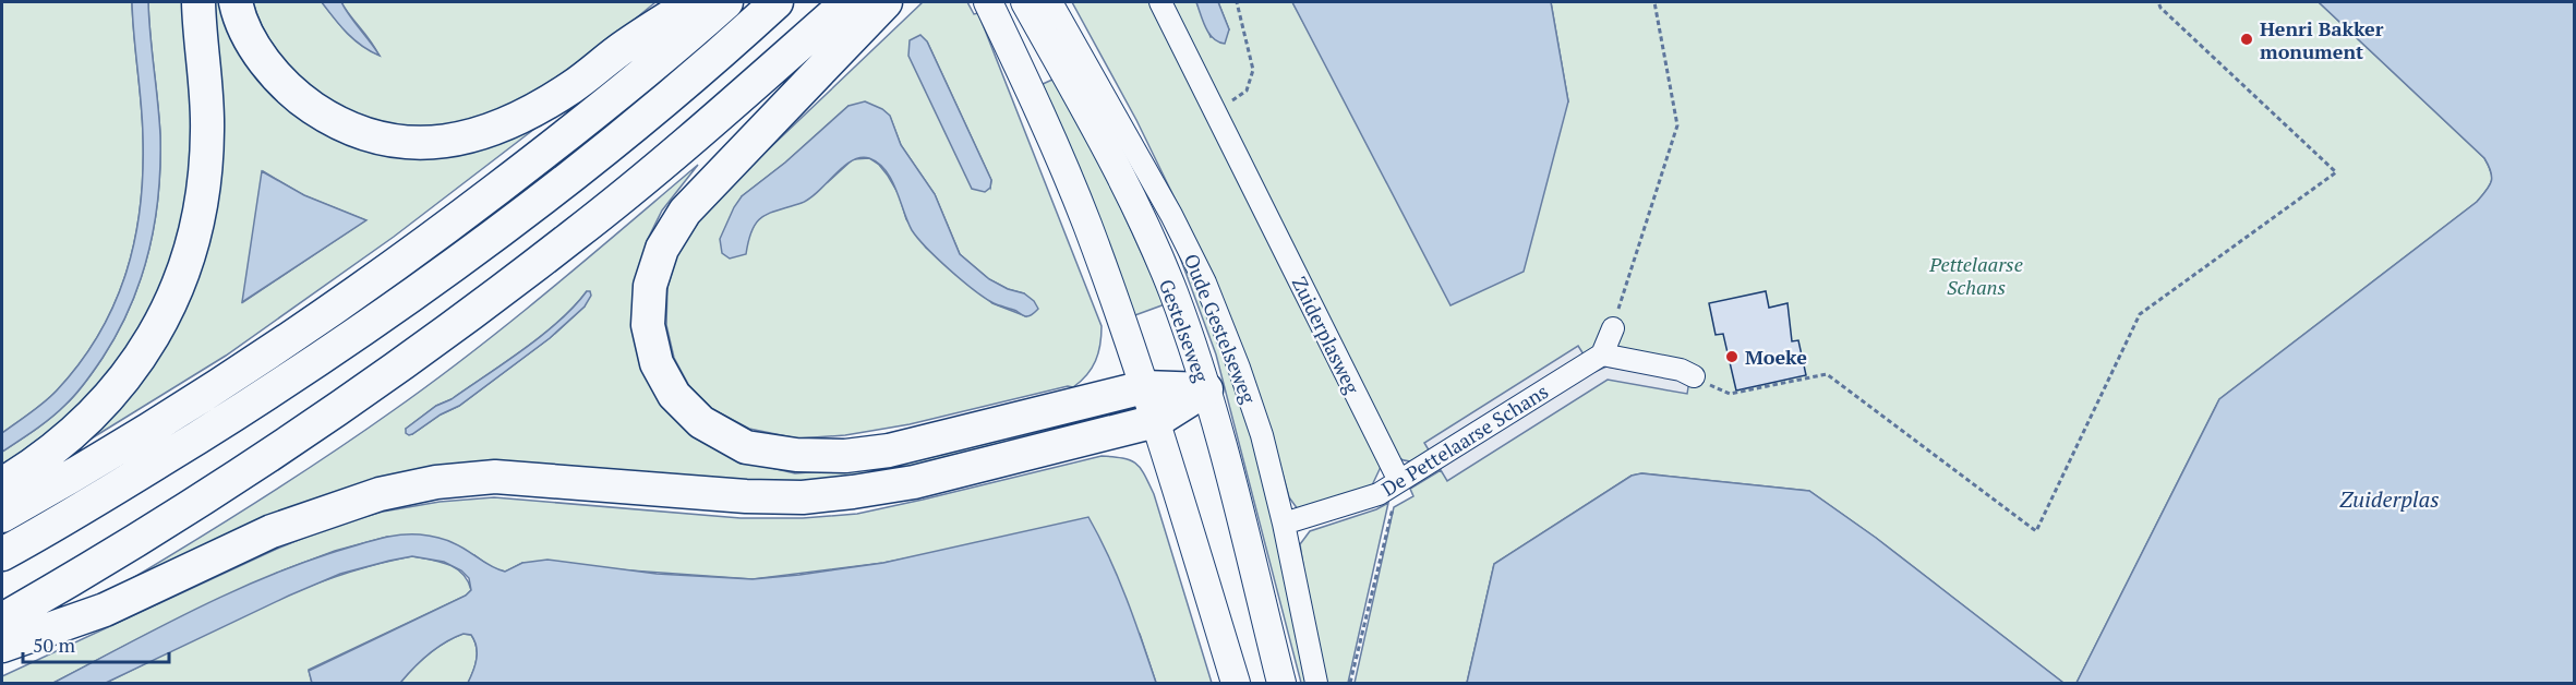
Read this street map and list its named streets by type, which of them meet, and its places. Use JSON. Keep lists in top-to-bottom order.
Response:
{
  "streets": {
    "main road": ["Gestelseweg"],
    "street": ["Oude Gestelseweg", "Zuiderplasweg", "De Pettelaarse Schans"]
  },
  "crossings": [
    ["Oude Gestelseweg", "De Pettelaarse Schans"],
    ["Zuiderplasweg", "De Pettelaarse Schans"]
  ],
  "water": ["Zuiderplas"],
  "parks": ["Pettelaarse Schans"],
  "places": ["Henri Bakker monument", "Moeke"],
  "scale_bar": "50 m"
}
